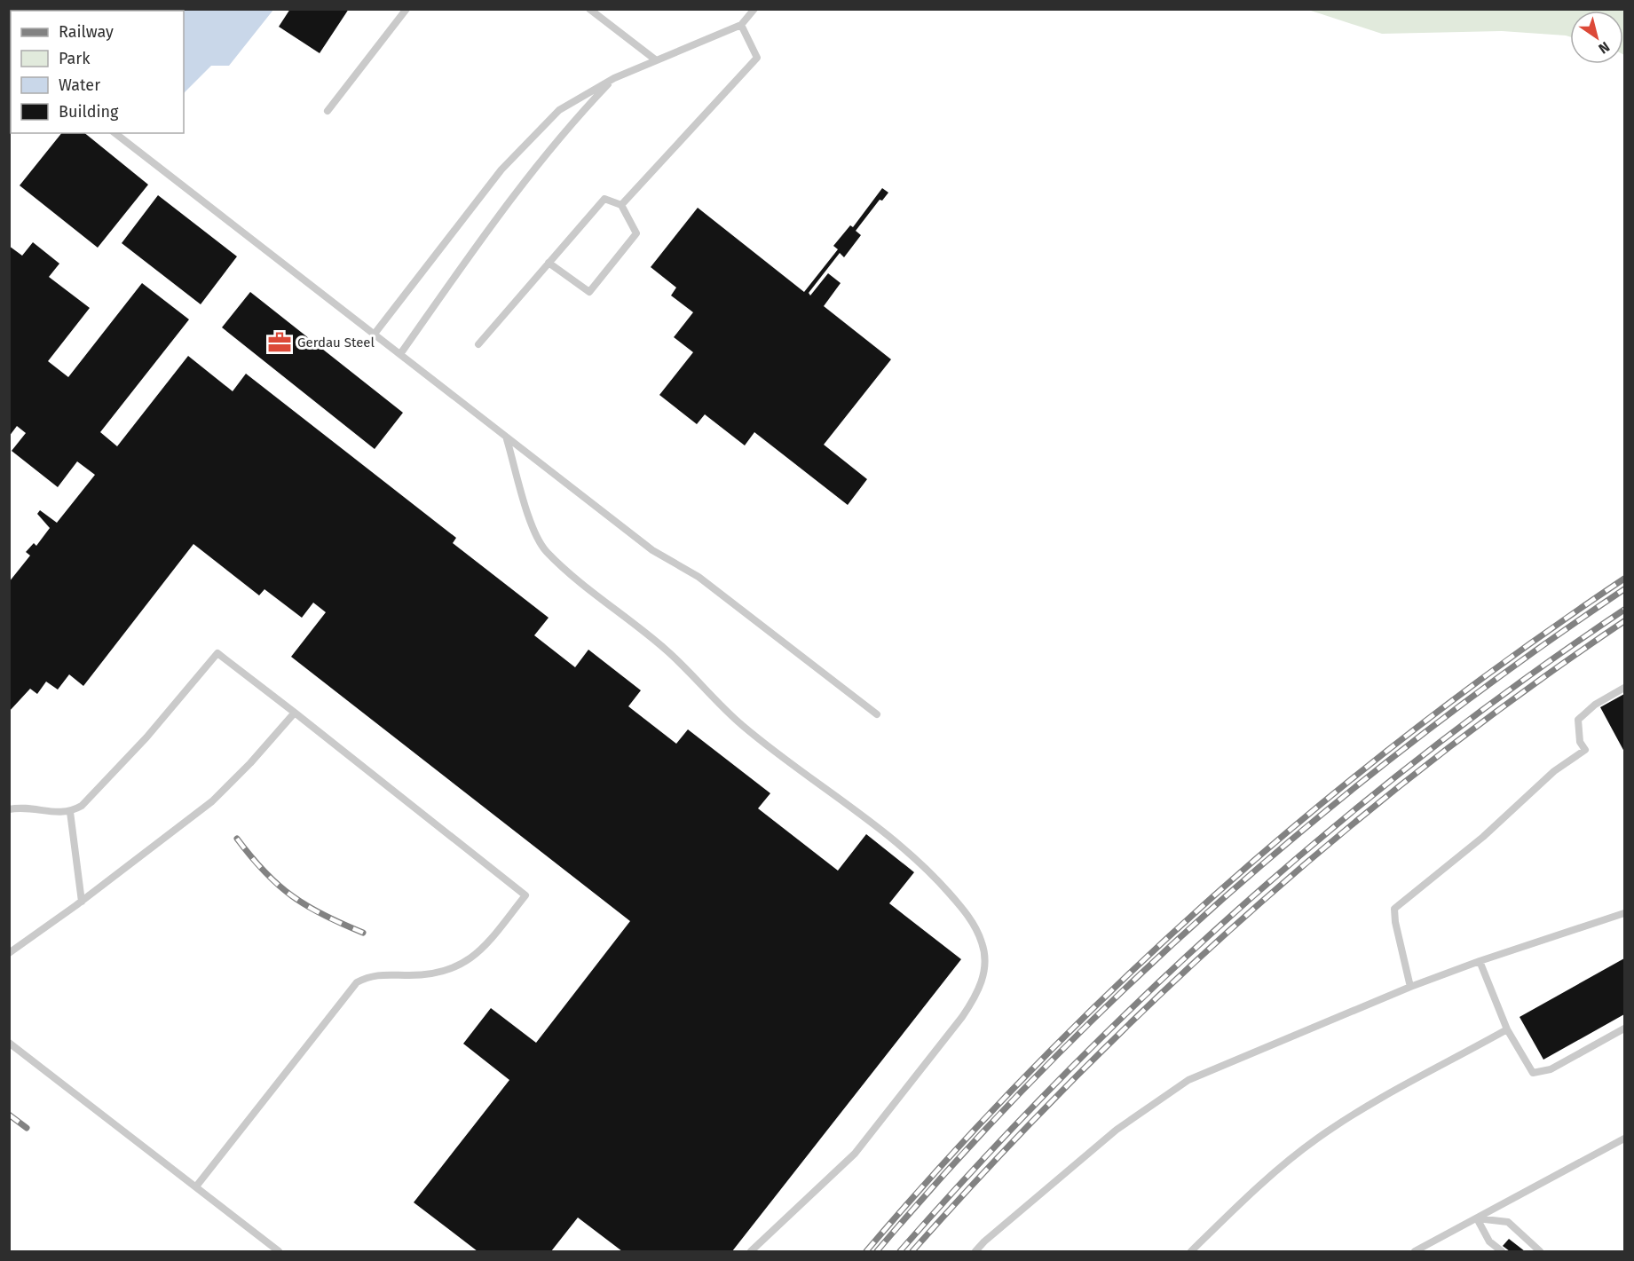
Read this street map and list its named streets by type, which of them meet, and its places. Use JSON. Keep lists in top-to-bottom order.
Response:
{
  "places": {
    "office": ["Gerdau Steel"]
  },
  "legend": [
    "Railway",
    "Park",
    "Water",
    "Building"
  ],
  "north": "bottom right"
}
